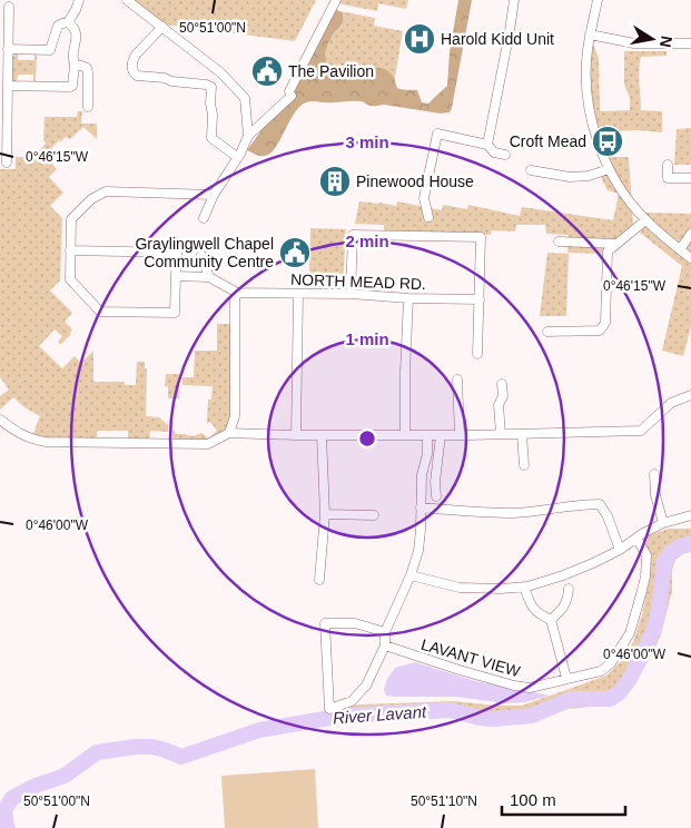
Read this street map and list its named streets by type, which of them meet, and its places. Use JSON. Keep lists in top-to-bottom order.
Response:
{
  "streets": {
    "street": ["NORTH MEAD RD.", "LAVANT VIEW"]
  },
  "water": ["River Lavant"],
  "places": {
    "hospital": ["Harold Kidd Unit"],
    "public building": ["The Pavilion", "Graylingwell Chapel Community Centre"],
    "bus stop": ["Croft Mead"],
    "building": ["Pinewood House"]
  },
  "scale_bar": "100 m",
  "north": "right",
  "coordinates": [
    "50°51'00\"N",
    "0°46'15\"W",
    "0°46'00\"W",
    "50°51'10\"N"
  ],
  "rings": ["3 min", "2 min", "1 min"]
}
